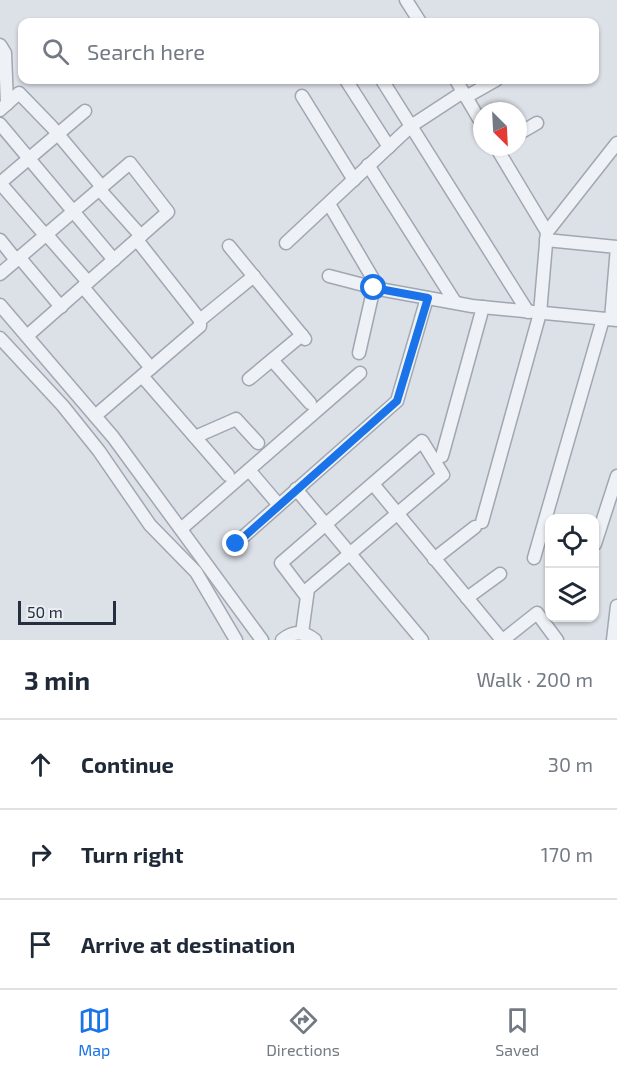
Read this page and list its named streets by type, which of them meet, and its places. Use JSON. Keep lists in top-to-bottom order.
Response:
{
  "scale_bar": "50 m",
  "north": "bottom right",
  "page": {
    "search": "Search here",
    "scale": "50 m",
    "heading": ["3 min", "Walk · 200 m"],
    "list": [
      ["Continue", "30 m"],
      ["Turn right", "170 m"],
      "Arrive at destination"
    ],
    "nav": ["Map", "Directions", "Saved"]
  }
}
